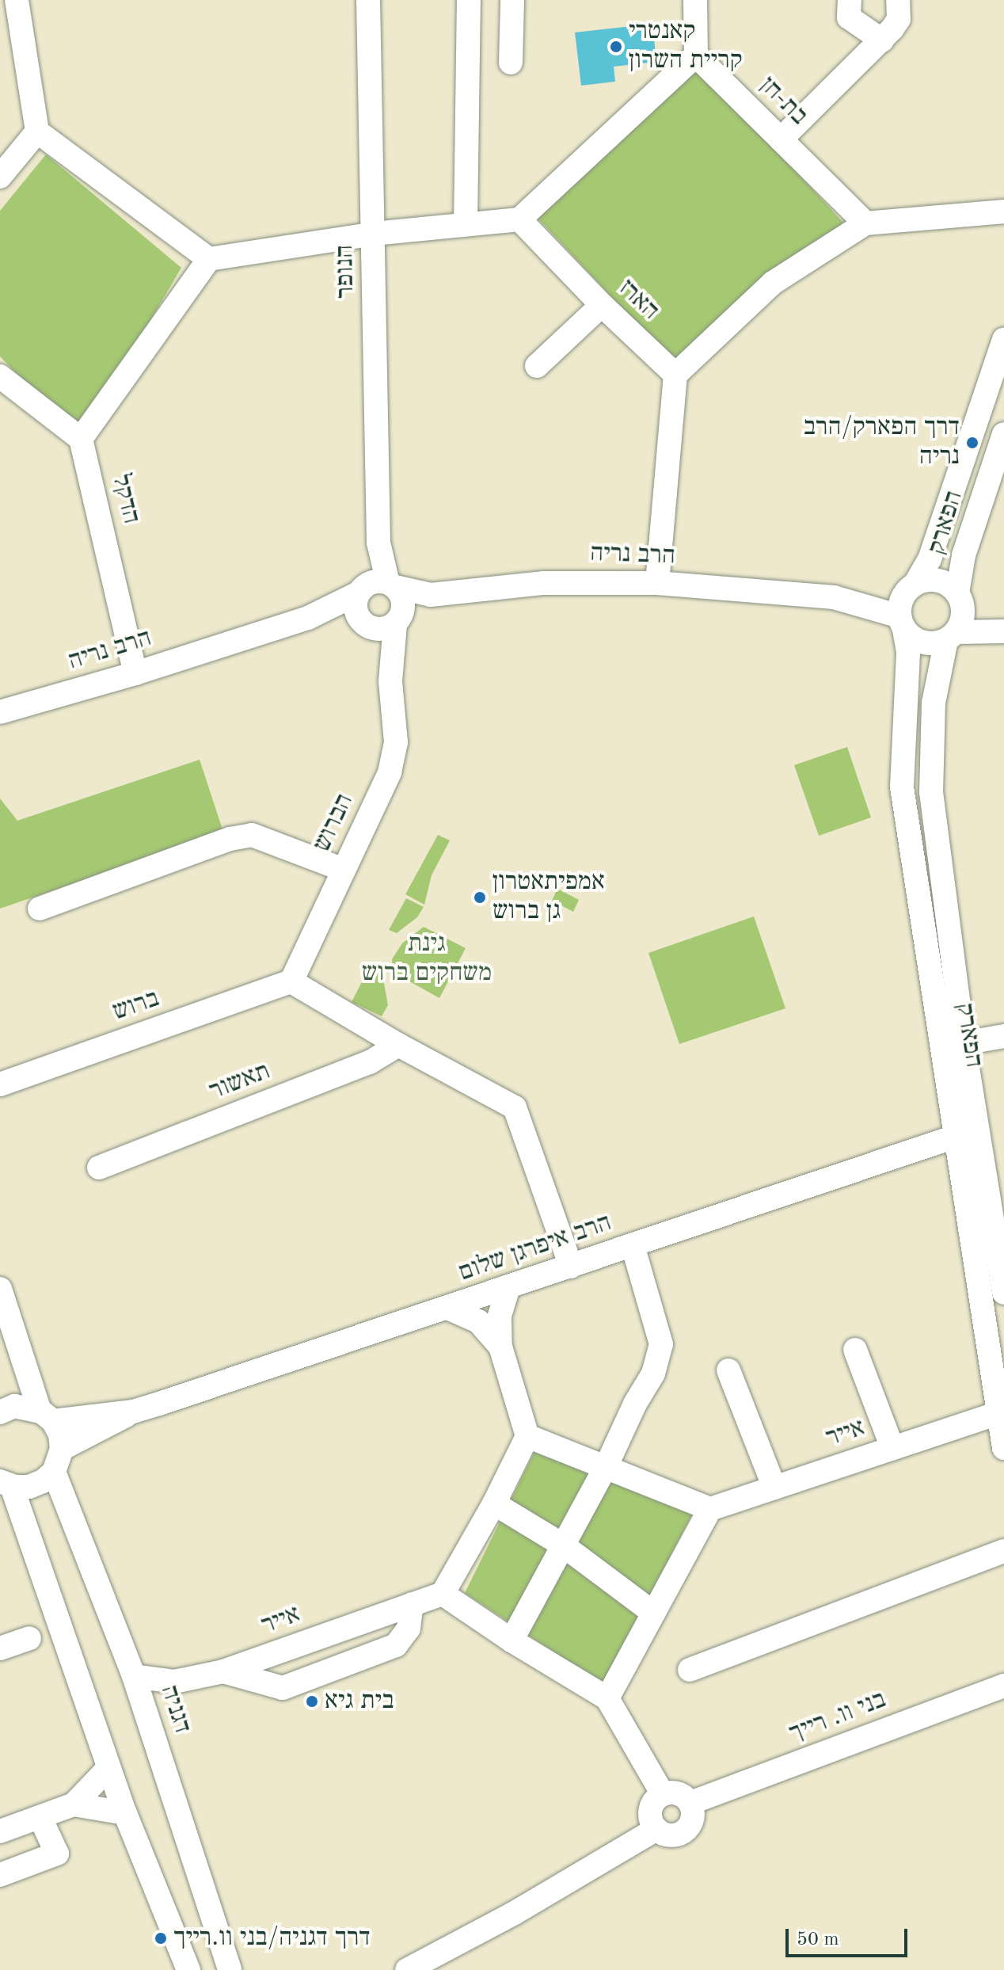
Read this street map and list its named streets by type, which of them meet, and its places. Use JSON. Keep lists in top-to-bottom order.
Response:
{
  "streets": {
    "street": [
      "בת-חן",
      "הנופר",
      "הארז",
      "הדקל",
      "הפארק",
      "הרב נריה",
      "הברוש",
      "ברוש",
      "תאשור",
      "הרב איפרגן שלום",
      "אייר",
      "דגניה",
      "בני וו. רייך"
    ]
  },
  "crossings": [
    ["הנופר", "הרב נריה"],
    ["הנופר", "הברוש"],
    ["הדקל", "הרב נריה"],
    ["הפארק", "הרב נריה"],
    ["הפארק", "הרב איפרגן שלום"],
    ["הפארק", "אייר"],
    ["הרב נריה", "הברוש"],
    ["הברוש", "ברוש"],
    ["אייר", "דגניה"]
  ],
  "parks": ["גינת משחקים ברוש"],
  "places": [
    "קאנטרי קריית השרון",
    "דרך הפארק/הרב נריה",
    "אמפיתאטרון גן ברוש",
    "בית גיא",
    "דרך דגניה/בני וו.רייך"
  ],
  "scale_bar": "50 m"
}
